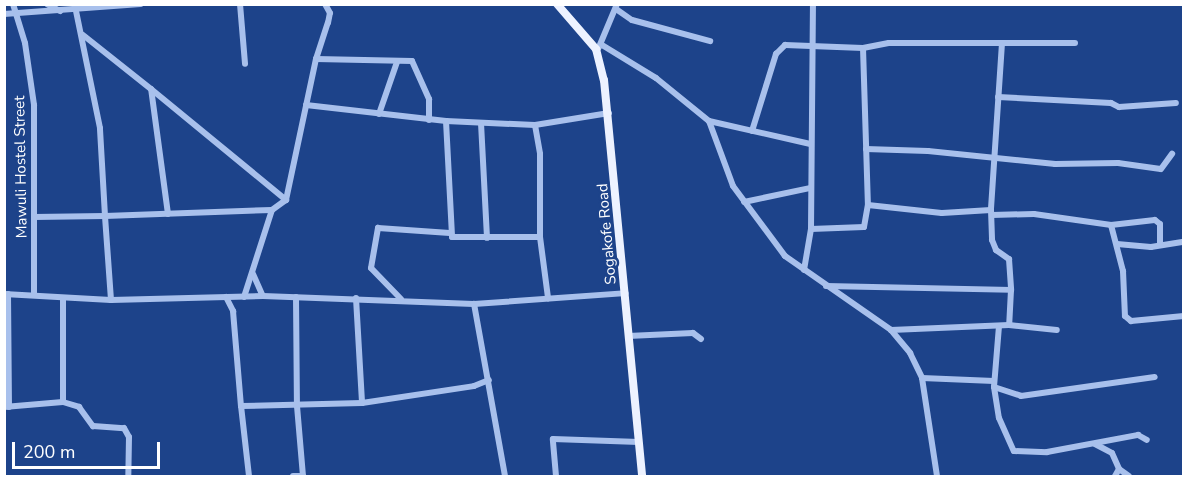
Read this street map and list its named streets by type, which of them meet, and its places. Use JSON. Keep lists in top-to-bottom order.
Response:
{
  "streets": {
    "main road": ["Sogakofe Road"],
    "street": ["Mawuli Hostel Street"]
  },
  "scale_bar": "200 m"
}
